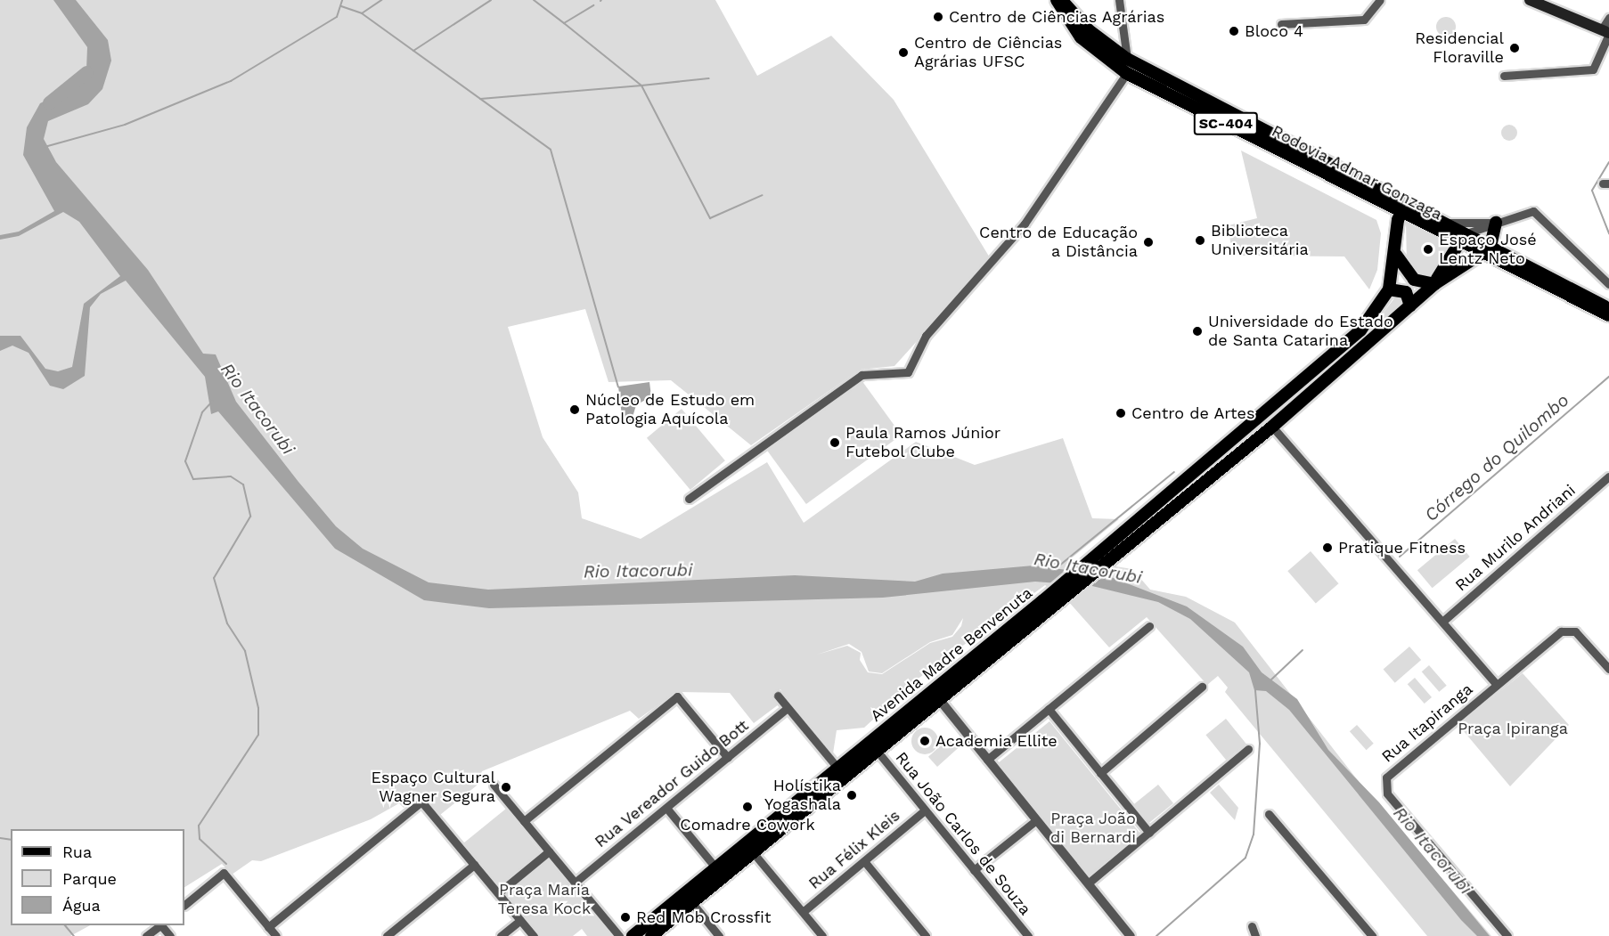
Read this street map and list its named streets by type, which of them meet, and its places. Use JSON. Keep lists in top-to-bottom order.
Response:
{
  "streets": {
    "main road": ["SC-404", "Rodovia Admar Gonzaga", "Avenida Madre Benvenuta"],
    "street": [
      "Rua Murilo Andriani",
      "Rua Itapiranga",
      "Rua Vereador Guido Bott",
      "Rua João Carlos de Souza",
      "Rua Félix Kleis"
    ]
  },
  "crossings": [
    ["Rodovia Admar Gonzaga", "Avenida Madre Benvenuta"],
    ["Avenida Madre Benvenuta", "Rua João Carlos de Souza"],
    ["Rua João Carlos de Souza", "Rua Félix Kleis"]
  ],
  "water": ["Rio Itacorubi", "Córrego do Quilombo"],
  "parks": ["Praça Ipiranga", "Praça João di Bernardi", "Praça Maria Teresa Kock"],
  "places": [
    "Centro de Ciências Agrárias",
    "Bloco 4",
    "Residencial Floraville",
    "Centro de Ciências Agrárias UFSC",
    "Biblioteca Universitária",
    "Centro de Educação a Distância",
    "Espaço José Lentz Neto",
    "Universidade do Estado de Santa Catarina",
    "Núcleo de Estudo em Patologia Aquícola",
    "Centro de Artes",
    "Paula Ramos Júnior Futebol Clube",
    "Pratique Fitness",
    "Academia Ellite",
    "Espaço Cultural Wagner Segura",
    "Holístika Yogashala",
    "Comadre Cowork",
    "Red Mob Crossfit"
  ],
  "legend": ["Rua", "Parque", "Água"]
}
